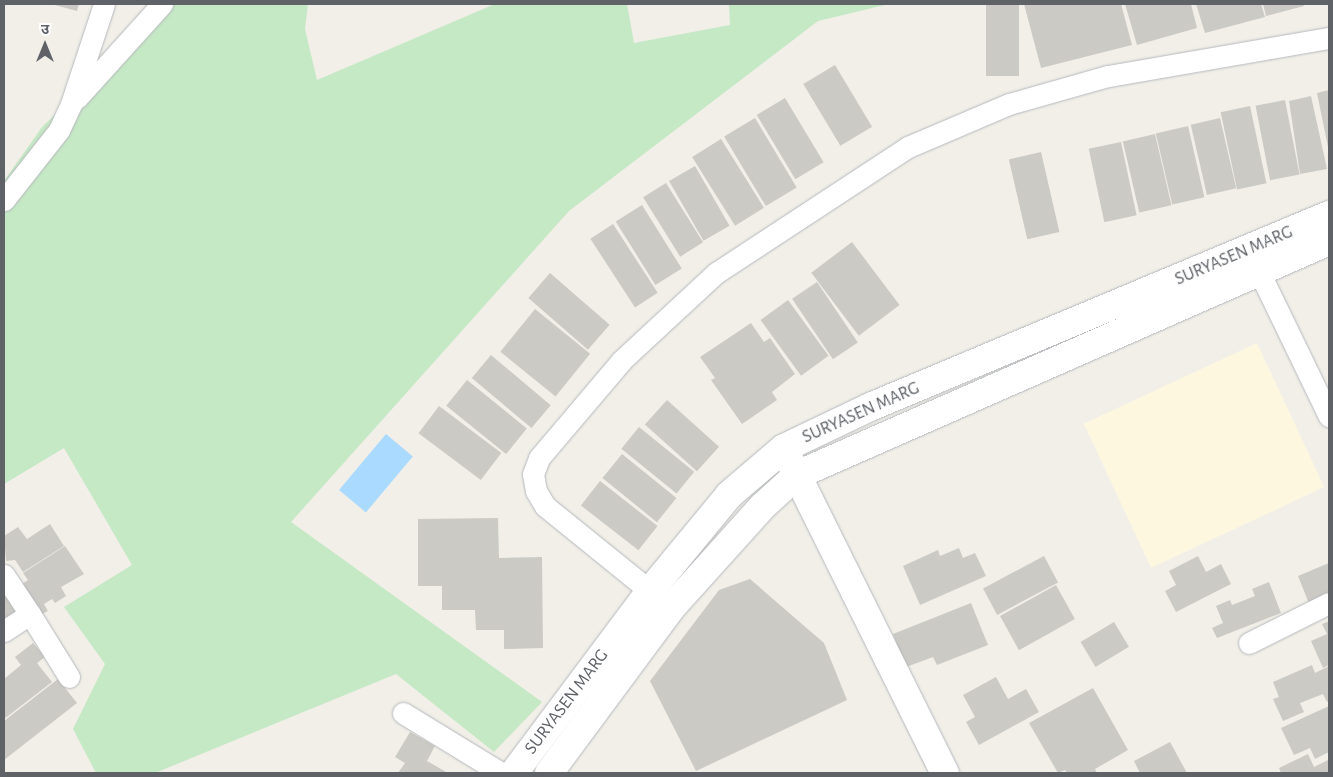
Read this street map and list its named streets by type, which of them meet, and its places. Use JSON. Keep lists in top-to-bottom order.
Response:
{
  "streets": {
    "street": ["SURYASEN MARG"]
  },
  "north": "top"
}
